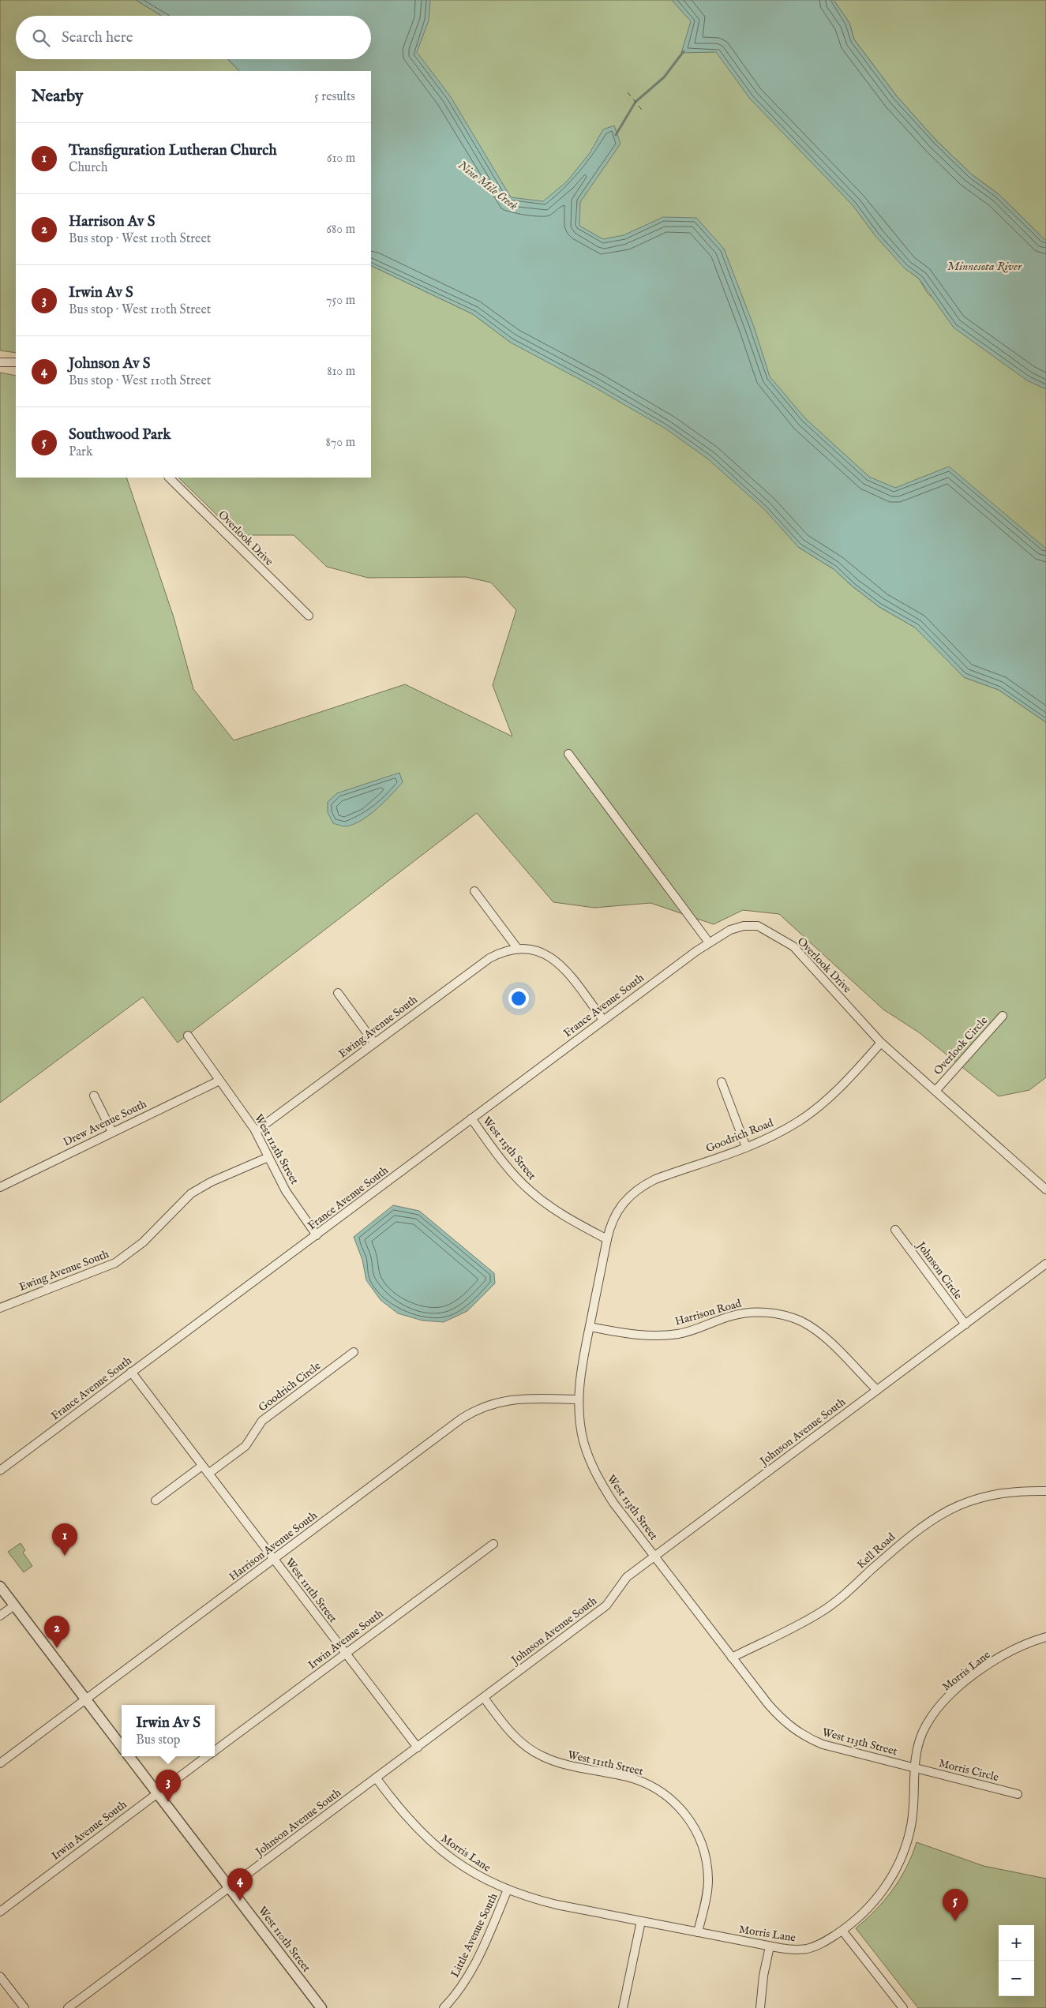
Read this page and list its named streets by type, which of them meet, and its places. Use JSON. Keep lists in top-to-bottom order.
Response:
{
  "streets": {
    "street": [
      "Overlook Drive",
      "France Avenue South",
      "Ewing Avenue South",
      "Overlook Circle",
      "Drew Avenue South",
      "Goodrich Road",
      "West 113th Street",
      "West 112th Street",
      "Johnson Circle",
      "Harrison Road",
      "Goodrich Circle",
      "Johnson Avenue South",
      "Harrison Avenue South",
      "Kell Road",
      "West 111th Street",
      "Irwin Avenue South",
      "Morris Lane",
      "Morris Circle",
      "Little Avenue South",
      "West 110th Street"
    ]
  },
  "crossings": [
    ["Overlook Drive", "France Avenue South"],
    ["Overlook Drive", "Overlook Circle"],
    ["Overlook Drive", "Goodrich Road"],
    ["France Avenue South", "West 113th Street"],
    ["France Avenue South", "West 112th Street"],
    ["France Avenue South", "West 111th Street"],
    ["Ewing Avenue South", "West 112th Street"],
    ["Drew Avenue South", "West 112th Street"],
    ["Goodrich Road", "West 113th Street"],
    ["West 113th Street", "Harrison Road"],
    ["West 113th Street", "Johnson Avenue South"],
    ["West 113th Street", "Harrison Avenue South"],
    ["West 113th Street", "Kell Road"],
    ["West 113th Street", "Morris Lane"],
    ["West 113th Street", "Morris Circle"],
    ["Johnson Circle", "Johnson Avenue South"],
    ["Harrison Road", "Johnson Avenue South"],
    ["Goodrich Circle", "West 111th Street"],
    ["Johnson Avenue South", "West 111th Street"],
    ["Johnson Avenue South", "Morris Lane"],
    ["Johnson Avenue South", "West 110th Street"],
    ["Harrison Avenue South", "West 111th Street"],
    ["West 111th Street", "Irwin Avenue South"],
    ["West 111th Street", "Morris Lane"],
    ["Irwin Avenue South", "West 110th Street"],
    ["Morris Lane", "Morris Circle"],
    ["Morris Lane", "Little Avenue South"]
  ],
  "water": ["Nine Mile Creek", "Minnesota River"],
  "page": {
    "search": "Search here",
    "heading": ["Nearby", "5 results"],
    "list": [
      {
        "mark": "1",
        "name": "Transfiguration Lutheran Church",
        "note": "Church",
        "value": "610 m"
      },
      {
        "mark": "2",
        "name": "Harrison Av S",
        "note": "Bus stop · West 110th Street",
        "value": "680 m"
      },
      {
        "mark": "3",
        "name": "Irwin Av S",
        "note": "Bus stop · West 110th Street",
        "value": "750 m"
      },
      {
        "mark": "4",
        "name": "Johnson Av S",
        "note": "Bus stop · West 110th Street",
        "value": "810 m"
      },
      {
        "mark": "5",
        "name": "Southwood Park",
        "note": "Park",
        "value": "870 m"
      }
    ],
    "pins": [
      "1",
      "2",
      "3",
      "4",
      "5"
    ],
    "popup": ["Irwin Av S", "Bus stop"],
    "map_buttons": ["+", "−"]
  }
}
